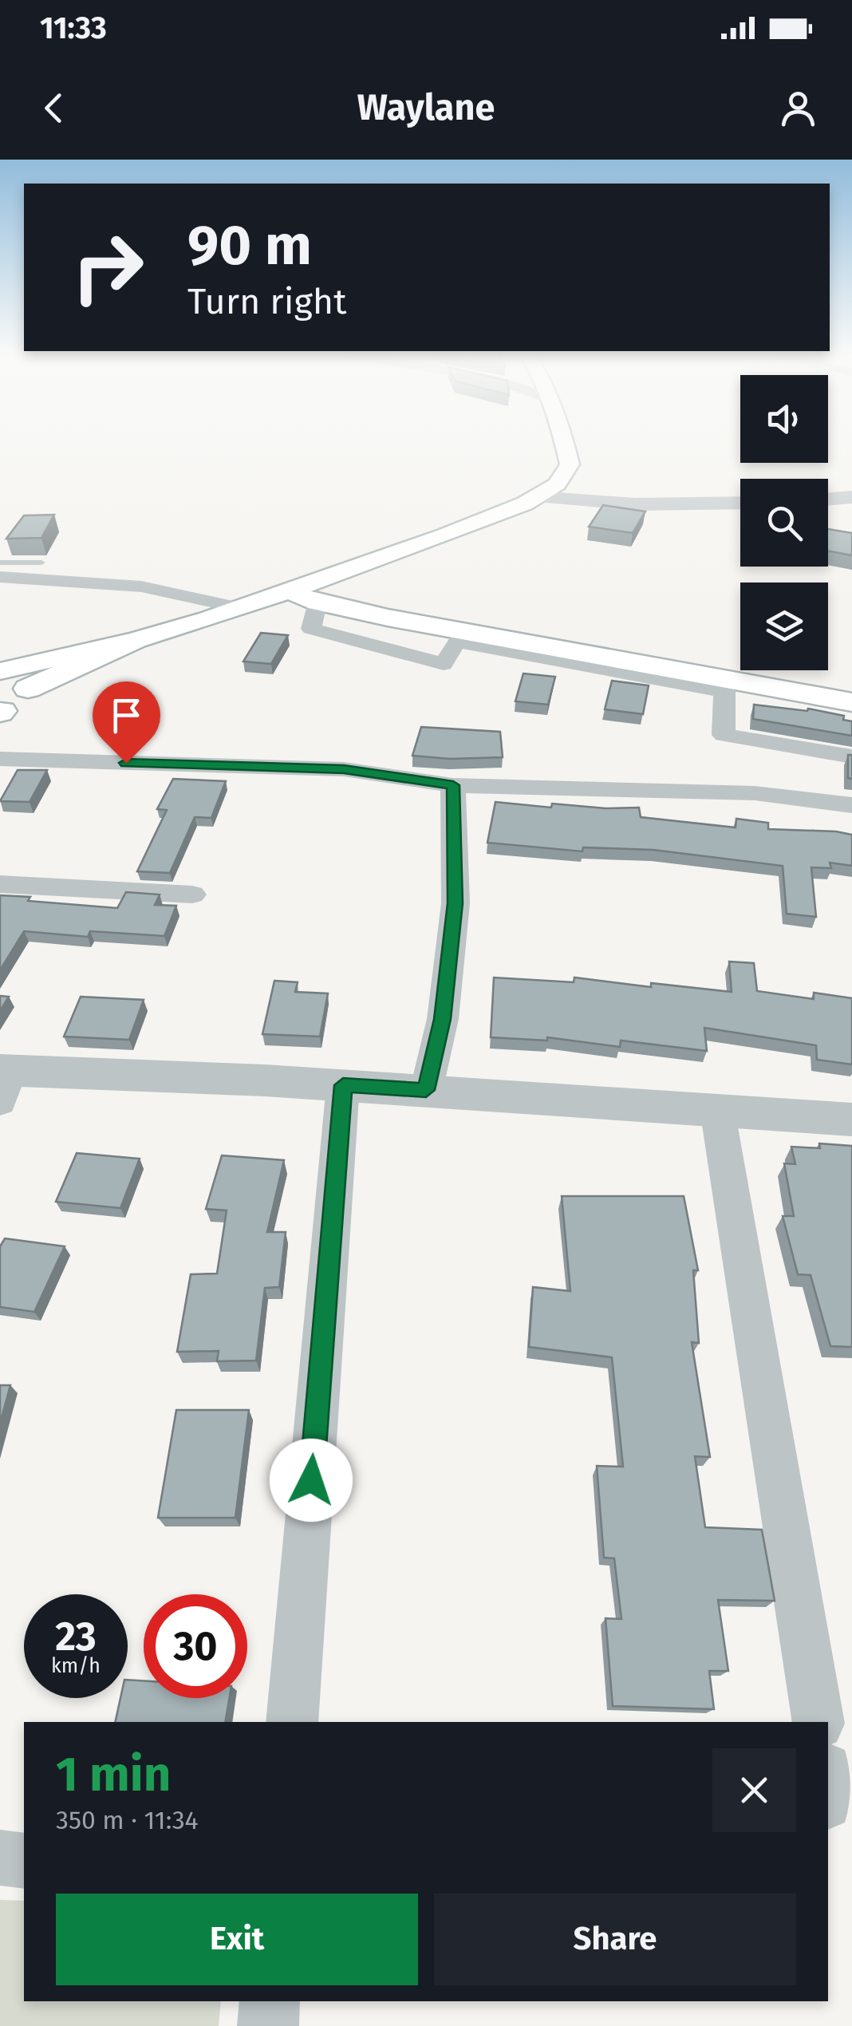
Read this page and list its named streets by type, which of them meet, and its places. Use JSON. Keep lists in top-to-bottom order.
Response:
{
  "page": {
    "status": "11:33",
    "header": "Waylane",
    "turn": ["90 m", "Turn right"],
    "speed": "23 km/h",
    "limit": "30",
    "heading": ["1 min", "350 m · 11:34"],
    "buttons": ["Exit", "Share"]
  }
}
